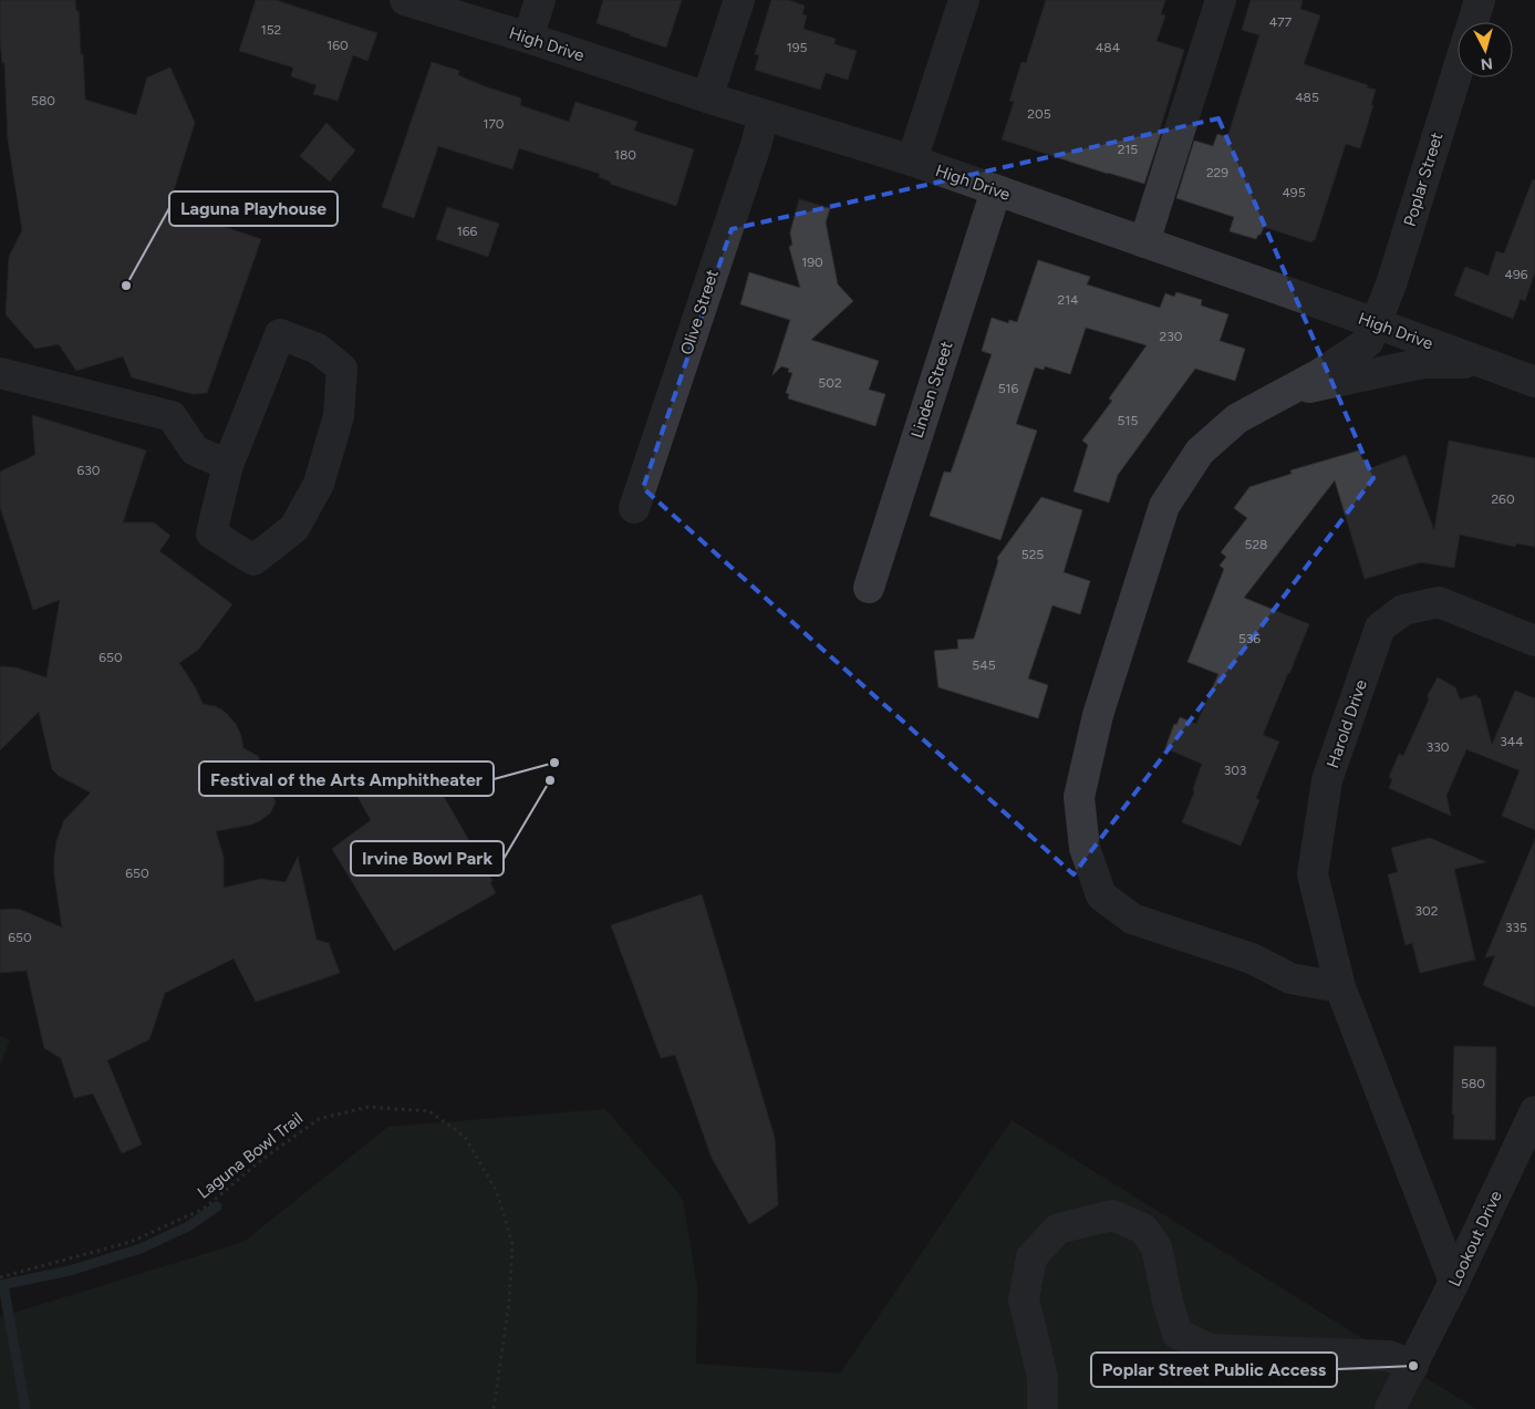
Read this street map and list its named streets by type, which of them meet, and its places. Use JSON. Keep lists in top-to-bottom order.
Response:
{
  "streets": {
    "street": [
      "High Drive",
      "Poplar Street",
      "Olive Street",
      "Linden Street",
      "Harold Drive",
      "Lookout Drive"
    ],
    "path": ["Laguna Bowl Trail"]
  },
  "crossings": [
    ["High Drive", "Poplar Street"],
    ["High Drive", "Olive Street"],
    ["High Drive", "Linden Street"],
    ["Poplar Street", "Harold Drive"],
    ["Harold Drive", "Lookout Drive"]
  ],
  "places": [
    "Laguna Playhouse",
    "Festival of the Arts Amphitheater",
    "Irvine Bowl Park",
    "Poplar Street Public Access"
  ],
  "house_numbers": [
    "477",
    "152",
    "160",
    "195",
    "484",
    "485",
    "580",
    "205",
    "170",
    "215",
    "180",
    "229",
    "495",
    "166",
    "190",
    "496",
    "214",
    "230",
    "502",
    "516",
    "515",
    "630",
    "260",
    "528",
    "525",
    "536",
    "650",
    "545",
    "344",
    "330",
    "303",
    "650",
    "302",
    "335",
    "650",
    "580"
  ],
  "north": "bottom"
}
